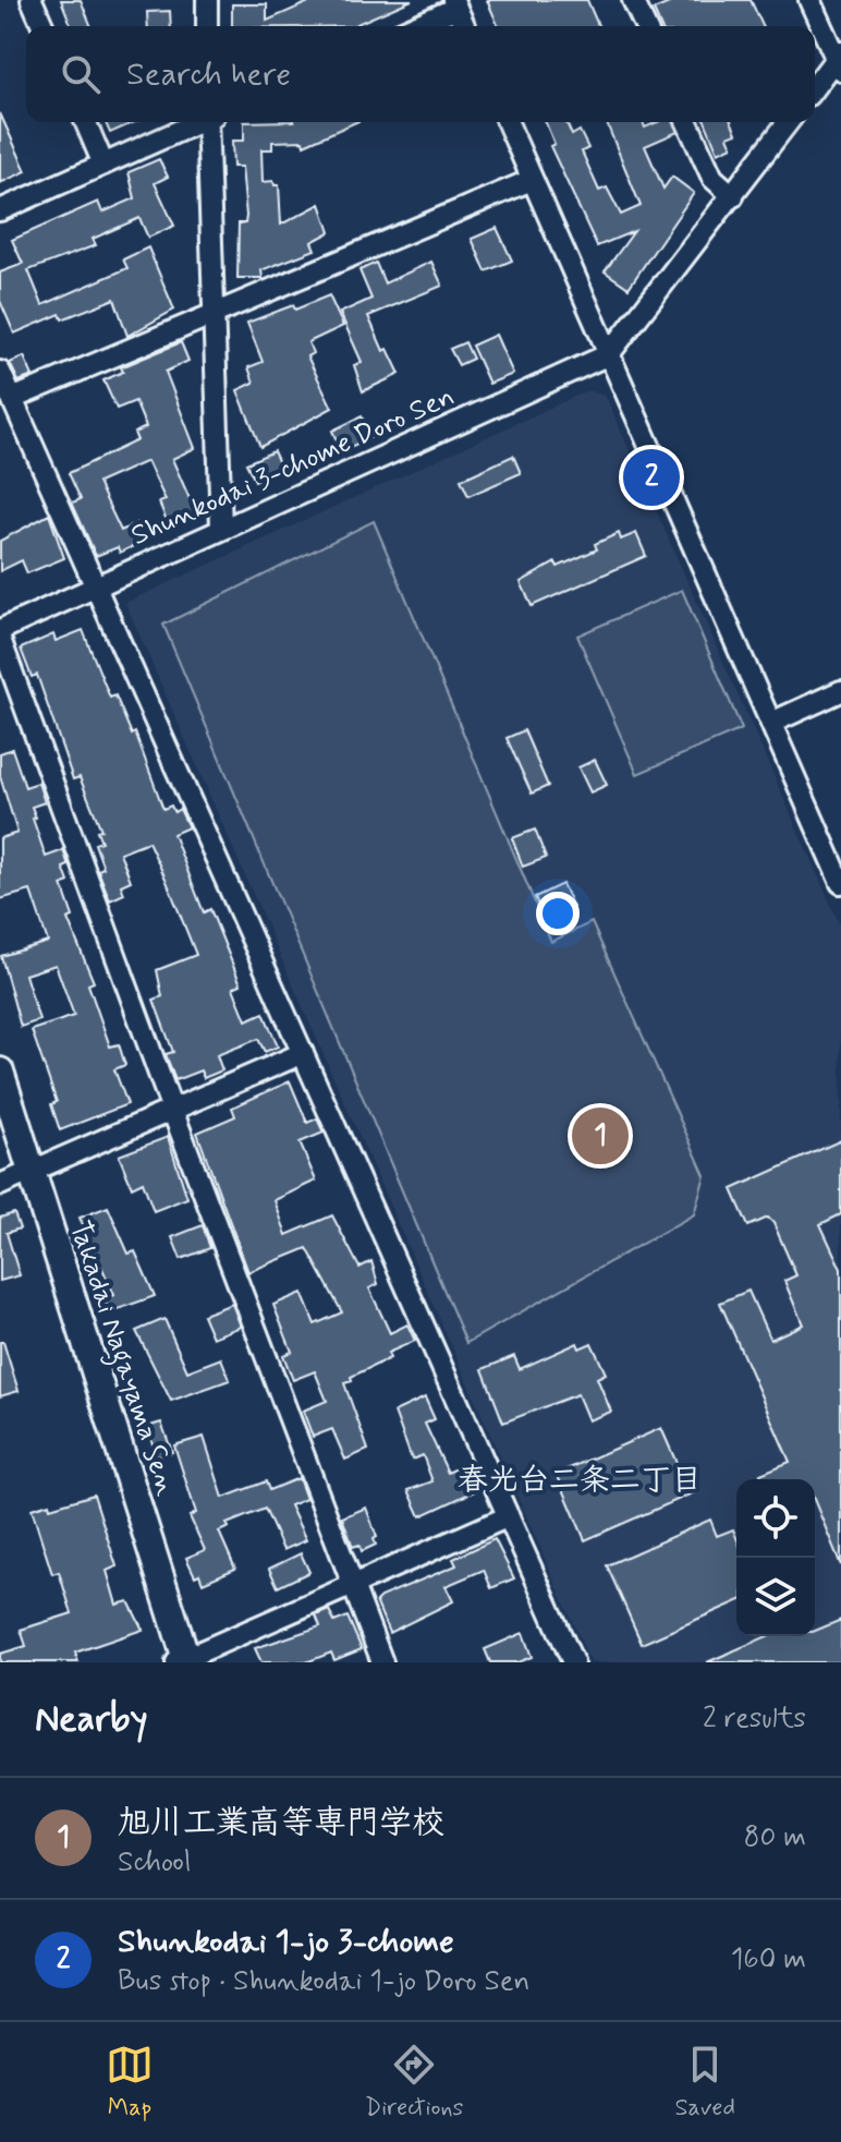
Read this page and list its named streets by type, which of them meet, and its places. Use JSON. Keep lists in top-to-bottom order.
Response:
{
  "streets": {
    "street": ["Shunkodai 3-chome Doro Sen", "Takadai Nagayama Sen"]
  },
  "districts": ["春光台二条二丁目"],
  "page": {
    "search": "Search here",
    "pins": ["2", "1"],
    "heading": ["Nearby", "2 results"],
    "list": [
      {
        "mark": "1",
        "name": "旭川工業高等専門学校",
        "note": "School",
        "value": "80 m"
      },
      {
        "mark": "2",
        "name": "Shunkodai 1-jo 3-chome",
        "note": "Bus stop · Shunkodai 1-jo Doro Sen",
        "value": "160 m"
      }
    ],
    "nav": ["Map", "Directions", "Saved"]
  }
}
